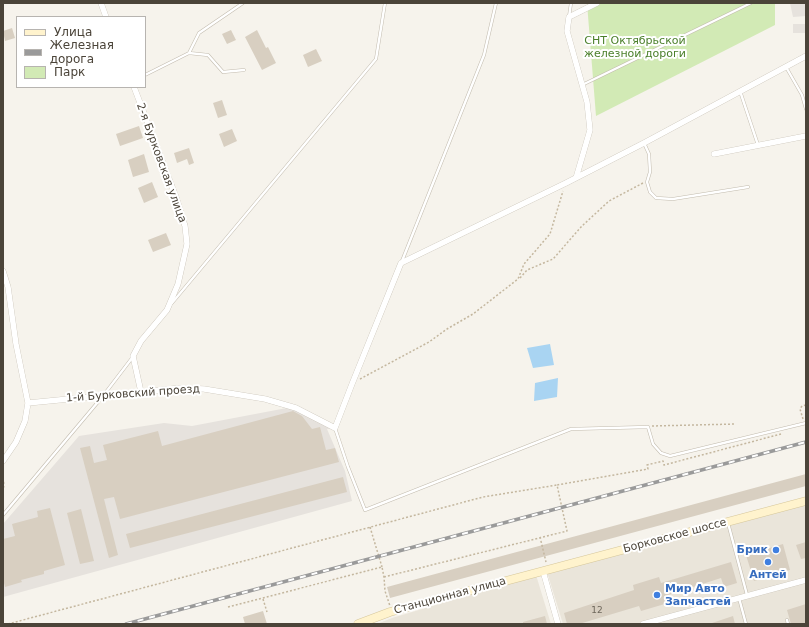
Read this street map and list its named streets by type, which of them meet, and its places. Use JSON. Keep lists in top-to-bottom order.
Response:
{
  "streets": {
    "main road": ["Борковское шоссе", "Станционная улица"],
    "street": ["2-я Бурковская улица", "1-й Бурковский проезд"]
  },
  "crossings": [
    ["Борковское шоссе", "Станционная улица"]
  ],
  "parks": ["СНТ Октябрьской железной дороги"],
  "places": ["Брик", "Антей", "Мир Авто Запчастей"],
  "house_numbers": ["12"],
  "legend": ["Улица", "Железная дорога", "Парк"]
}
